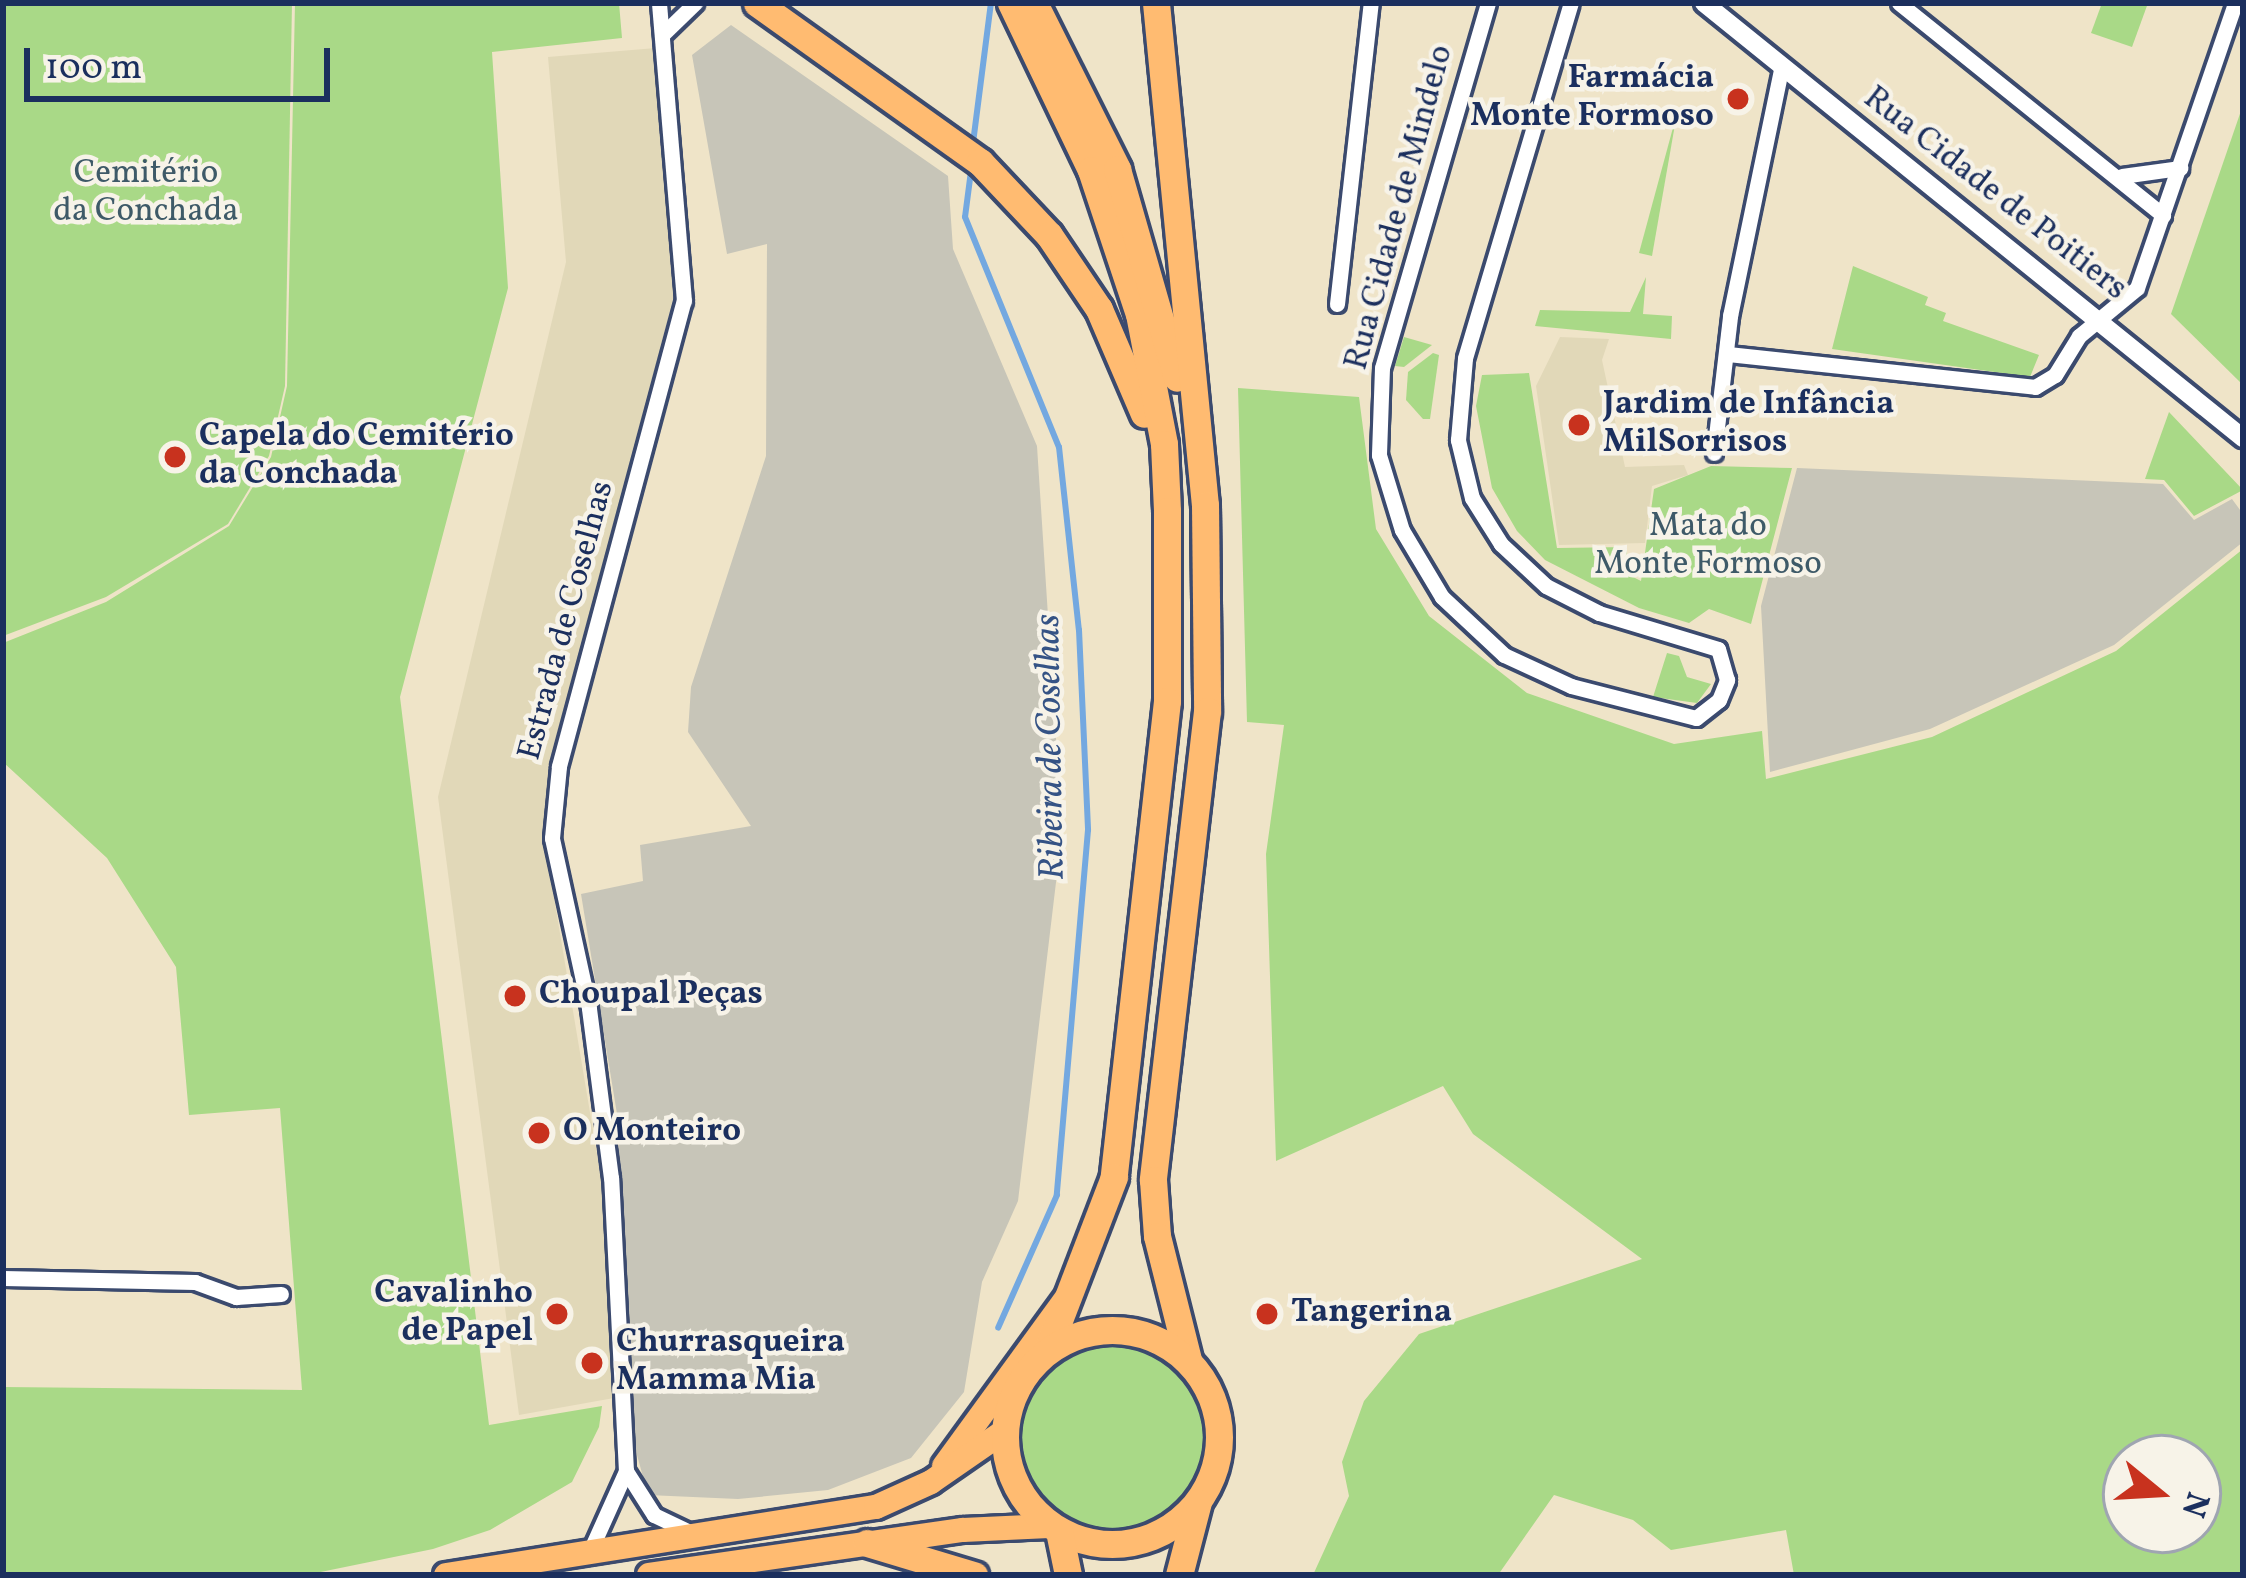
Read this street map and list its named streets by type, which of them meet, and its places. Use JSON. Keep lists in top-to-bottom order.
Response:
{
  "streets": {
    "street": ["Rua Cidade de Poitiers", "Rua Cidade de Mindelo", "Estrada de Coselhas"]
  },
  "water": ["Ribeira de Coselhas"],
  "parks": ["Cemitério da Conchada", "Mata do Monte Formoso"],
  "places": [
    "Farmácia Monte Formoso",
    "Jardim de Infância MilSorrisos",
    "Capela do Cemitério da Conchada",
    "Choupal Peças",
    "O Monteiro",
    "Cavalinho de Papel",
    "Tangerina",
    "Churrasqueira Mamma Mia"
  ],
  "scale_bar": "100 m",
  "north": "right"
}
